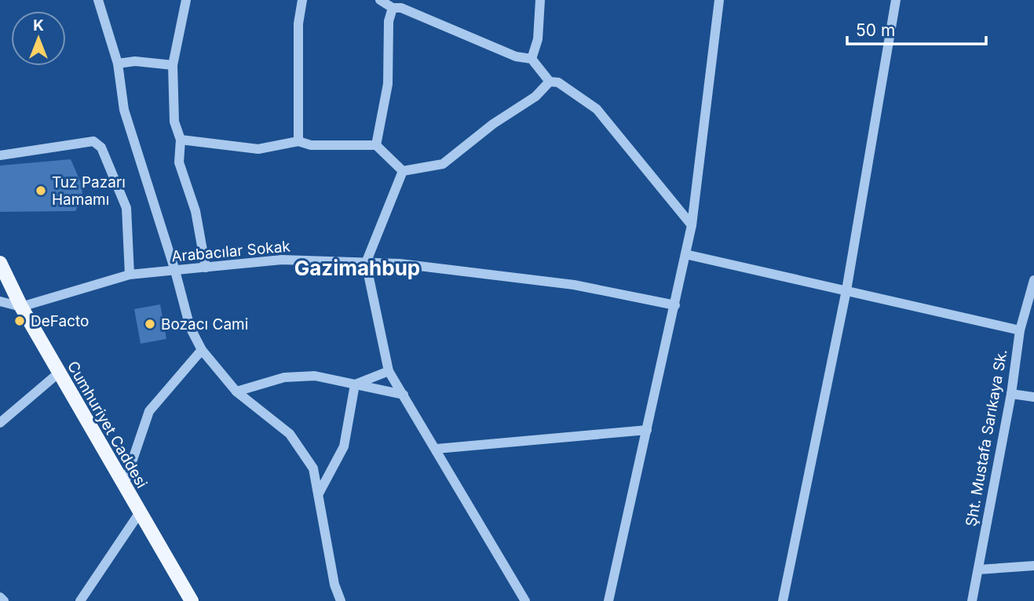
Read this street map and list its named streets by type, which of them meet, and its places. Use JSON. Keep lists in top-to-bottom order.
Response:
{
  "streets": {
    "main road": ["Cumhuriyet Caddesi"],
    "street": ["Arabacılar Sokak", "Şht. Mustafa Sarıkaya Sk."]
  },
  "crossings": [
    ["Arabacılar Sokak", "Cumhuriyet Caddesi"]
  ],
  "districts": ["Gazimahbup"],
  "places": ["Tuz Pazarı Hamamı", "DeFacto", "Bozacı Cami"],
  "scale_bar": "50 m",
  "north": "top"
}
